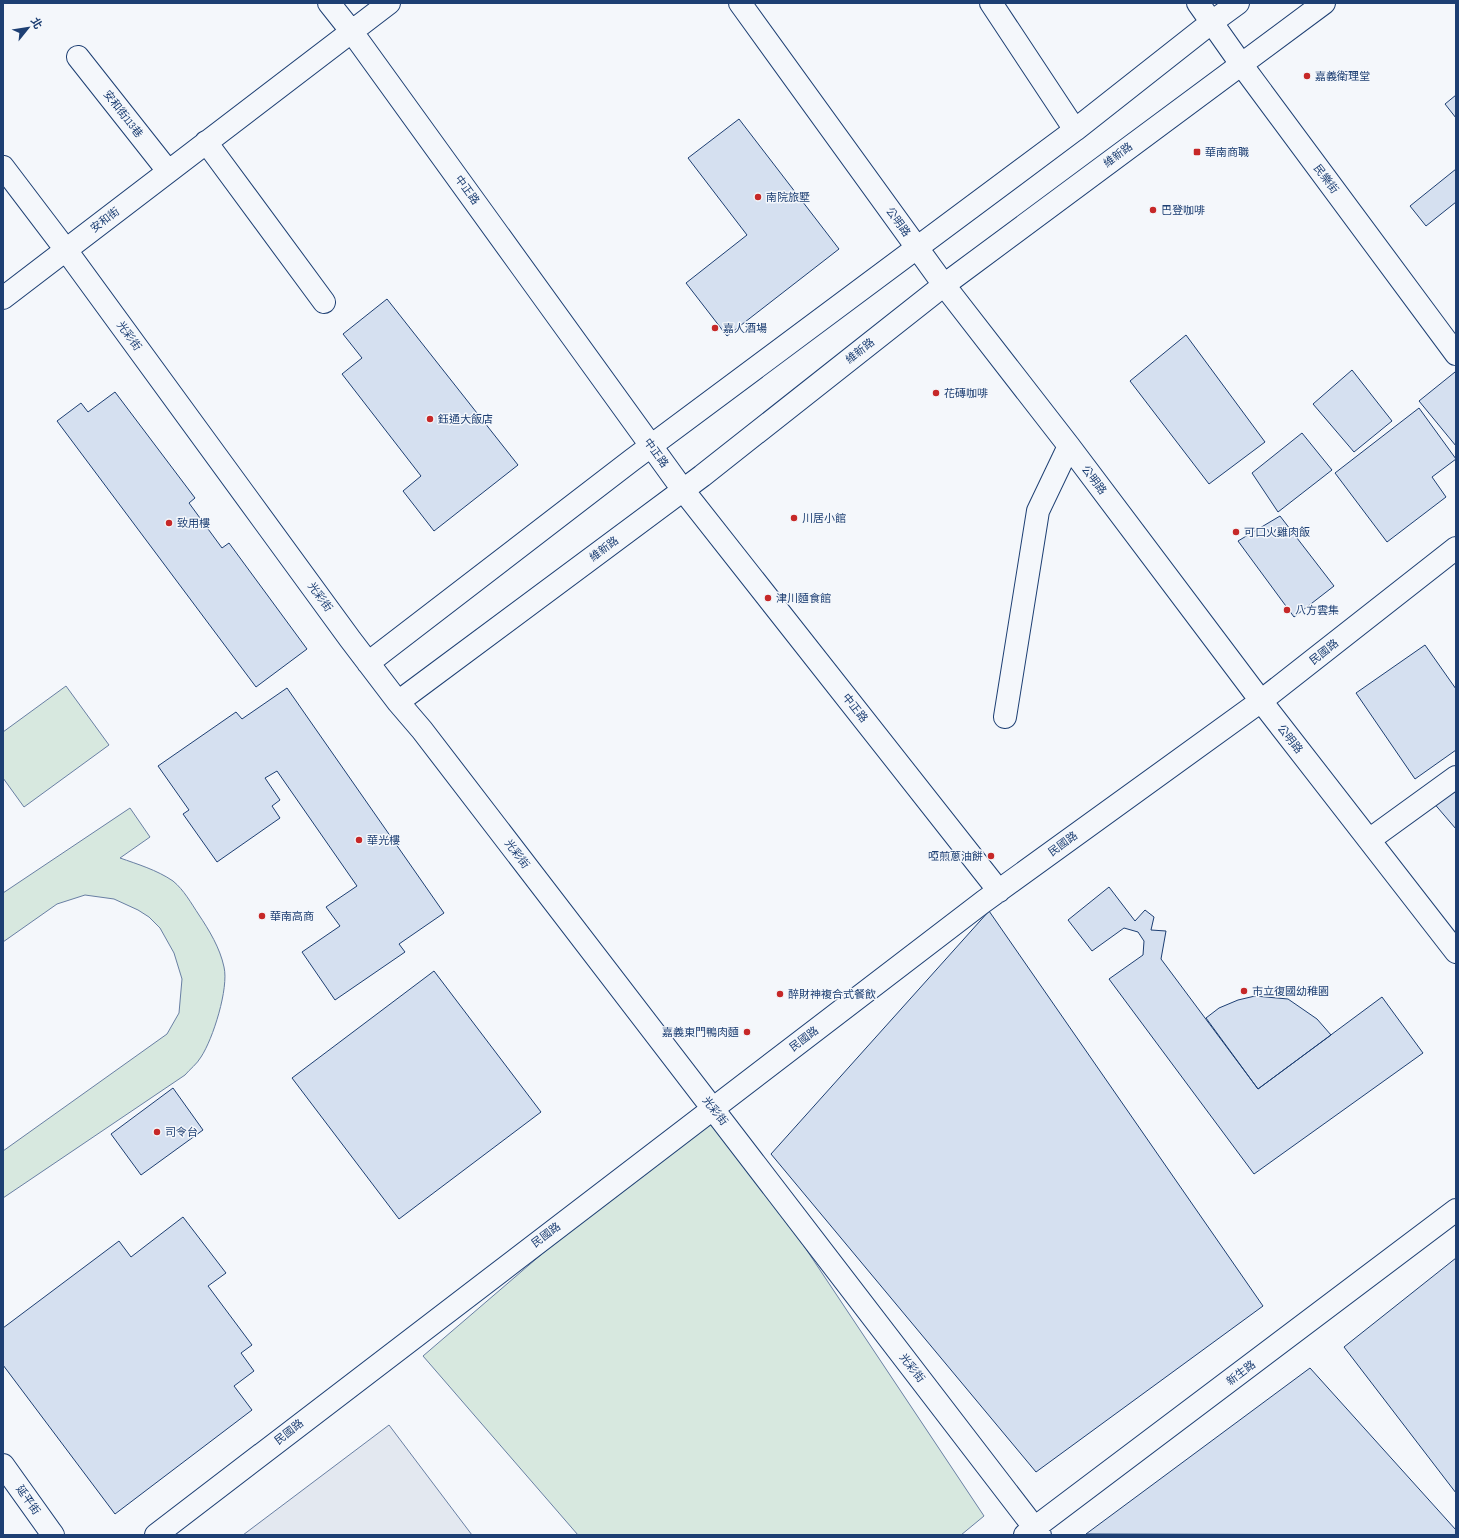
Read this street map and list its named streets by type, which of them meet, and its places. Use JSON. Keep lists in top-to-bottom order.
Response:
{
  "streets": {
    "street": [
      "安和街113巷",
      "維新路",
      "民樂街",
      "中正路",
      "安和街",
      "公明路",
      "光彩街",
      "民國路",
      "新生路",
      "延平街"
    ]
  },
  "crossings": [
    ["安和街113巷", "安和街"],
    ["維新路", "民樂街"],
    ["維新路", "中正路"],
    ["維新路", "公明路"],
    ["維新路", "光彩街"],
    ["中正路", "安和街"],
    ["中正路", "民國路"],
    ["安和街", "光彩街"],
    ["公明路", "民國路"],
    ["光彩街", "民國路"],
    ["光彩街", "新生路"]
  ],
  "places": {
    "other": [
      "嘉義衛理堂",
      "南院旅墅",
      "巴登咖啡",
      "嘉人酒場",
      "花磚咖啡",
      "鈺通大飯店",
      "川居小館",
      "致用樓",
      "可口火雞肉飯",
      "津川麵食館",
      "八方雲集",
      "華光樓",
      "啞煎蔥油餅",
      "華南高商",
      "市立復國幼稚園",
      "醉財神複合式餐飲",
      "嘉義東門鴨肉麵",
      "司令台"
    ],
    "transit": ["華南商職"]
  },
  "north": "top right"
}
